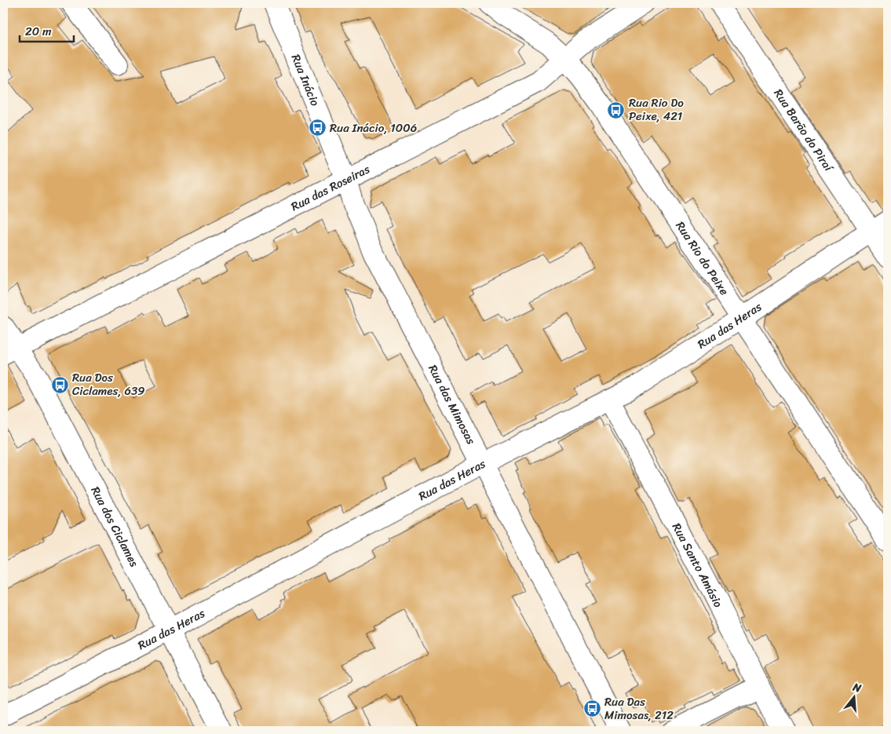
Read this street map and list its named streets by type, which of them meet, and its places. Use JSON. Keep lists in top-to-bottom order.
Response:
{
  "streets": {
    "street": [
      "Rua Inácio",
      "Rua Barão do Piraí",
      "Rua das Roseiras",
      "Rua Rio do Peixe",
      "Rua das Heras",
      "Rua das Mimosas",
      "Rua dos Ciclames",
      "Rua Santo Amásio"
    ]
  },
  "crossings": [
    ["Rua Inácio", "Rua das Roseiras"],
    ["Rua Inácio", "Rua das Mimosas"],
    ["Rua Barão do Piraí", "Rua das Heras"],
    ["Rua das Roseiras", "Rua Rio do Peixe"],
    ["Rua das Roseiras", "Rua das Mimosas"],
    ["Rua das Roseiras", "Rua dos Ciclames"],
    ["Rua Rio do Peixe", "Rua das Heras"],
    ["Rua das Heras", "Rua das Mimosas"],
    ["Rua das Heras", "Rua dos Ciclames"],
    ["Rua das Heras", "Rua Santo Amásio"]
  ],
  "places": {
    "bus stop": [
      "Rua Rio Do Peixe, 421",
      "Rua Inácio, 1006",
      "Rua Dos Ciclames, 639",
      "Rua Das Mimosas, 212"
    ]
  },
  "scale_bar": "20 m",
  "north": "top"
}
